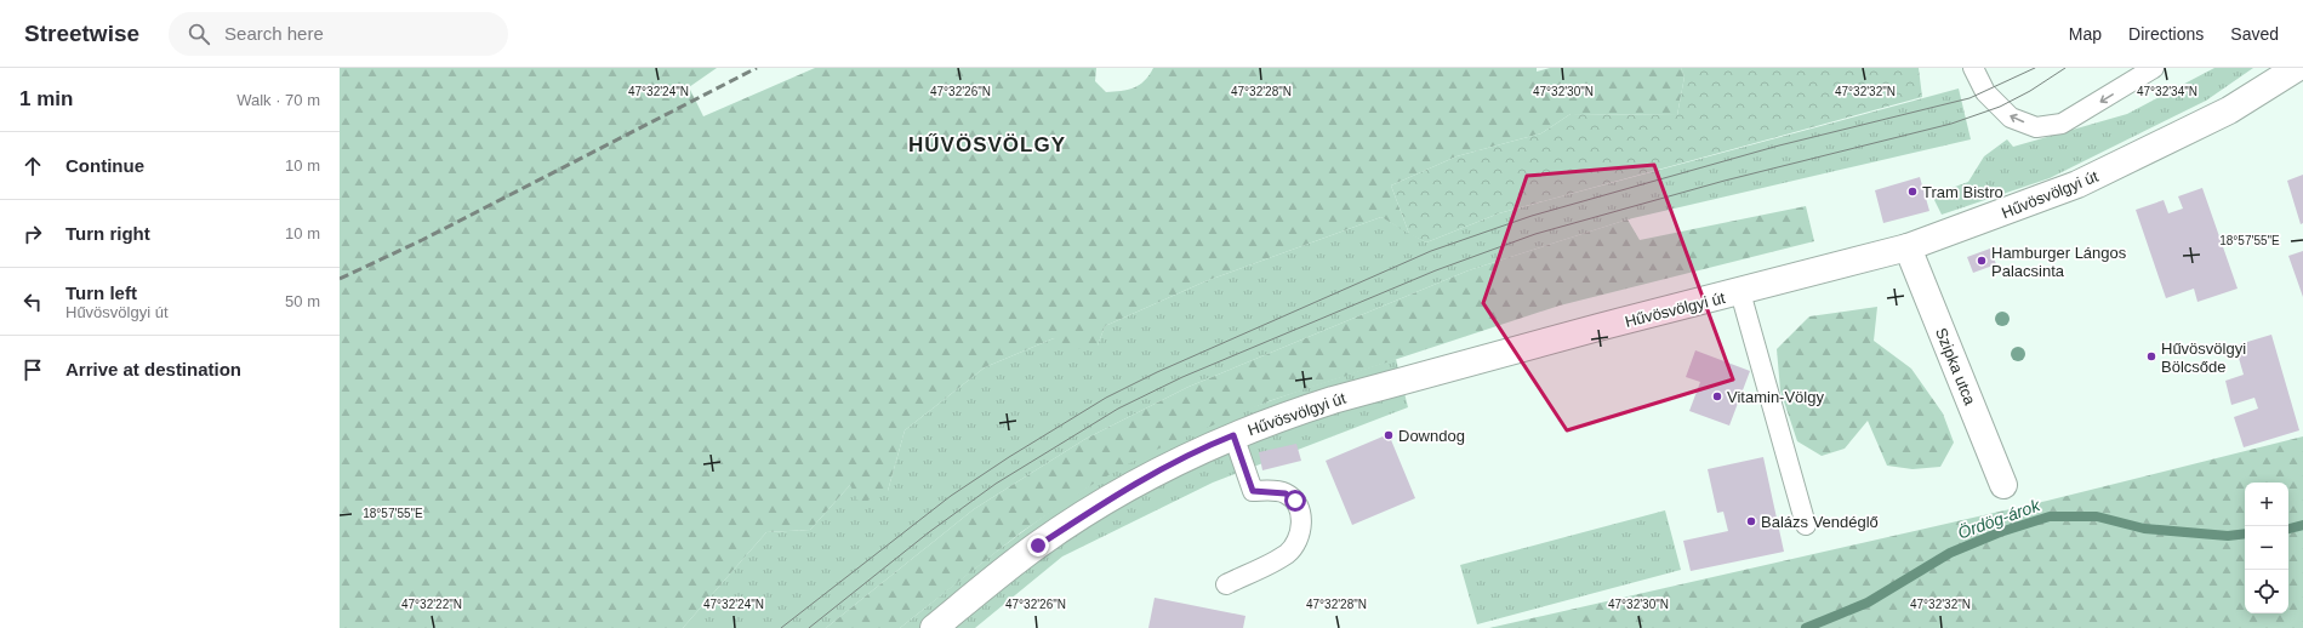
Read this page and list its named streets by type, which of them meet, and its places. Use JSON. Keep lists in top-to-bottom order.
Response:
{
  "streets": {
    "main road": ["Hűvösvölgyi út", "Szipka utca"]
  },
  "crossings": [
    ["Hűvösvölgyi út", "Szipka utca"]
  ],
  "districts": ["HŰVÖSVÖLGY"],
  "water": ["Ördög-árok"],
  "places": [
    "Tram Bistro",
    "Hamburger Lángos Palacsinta",
    "Hűvösvölgyi Bölcsőde",
    "Vitamin-Völgy",
    "Downdog",
    "Balázs Vendéglő"
  ],
  "page": {
    "header": "Streetwise",
    "search": "Search here",
    "nav": ["Map", "Directions", "Saved"],
    "heading": ["1 min", "Walk · 70 m"],
    "list": [
      ["Continue", "10 m"],
      ["Turn right", "10 m"],
      ["Turn left", "Hűvösvölgyi út", "50 m"],
      "Arrive at destination"
    ],
    "map_buttons": ["+", "−"]
  },
  "coordinates": [
    "47°32'24\"N",
    "47°32'26\"N",
    "47°32'28\"N",
    "47°32'30\"N",
    "47°32'32\"N",
    "47°32'34\"N",
    "18°57'55\"E",
    "47°32'22\"N"
  ]
}
